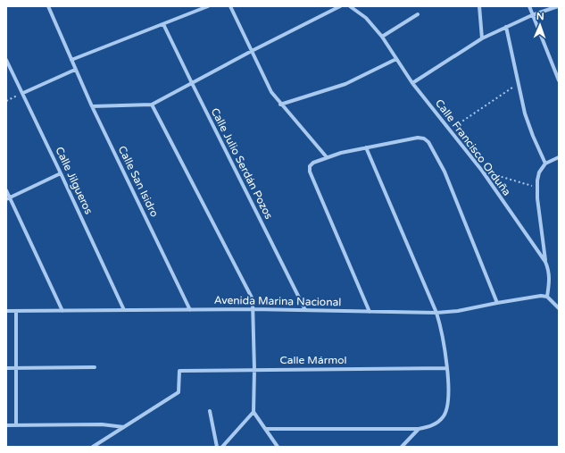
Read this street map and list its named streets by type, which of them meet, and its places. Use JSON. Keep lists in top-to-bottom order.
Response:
{
  "streets": {
    "street": [
      "Calle Francisco Orduña",
      "Calle Julio Serdán Pozos",
      "Calle Jilgueros",
      "Calle San Isidro",
      "Avenida Marina Nacional",
      "Calle Mármol"
    ]
  },
  "crossings": [
    ["Calle Francisco Orduña", "Avenida Marina Nacional"],
    ["Calle Julio Serdán Pozos", "Avenida Marina Nacional"],
    ["Calle Jilgueros", "Avenida Marina Nacional"],
    ["Calle San Isidro", "Avenida Marina Nacional"]
  ],
  "north": "top"
}
